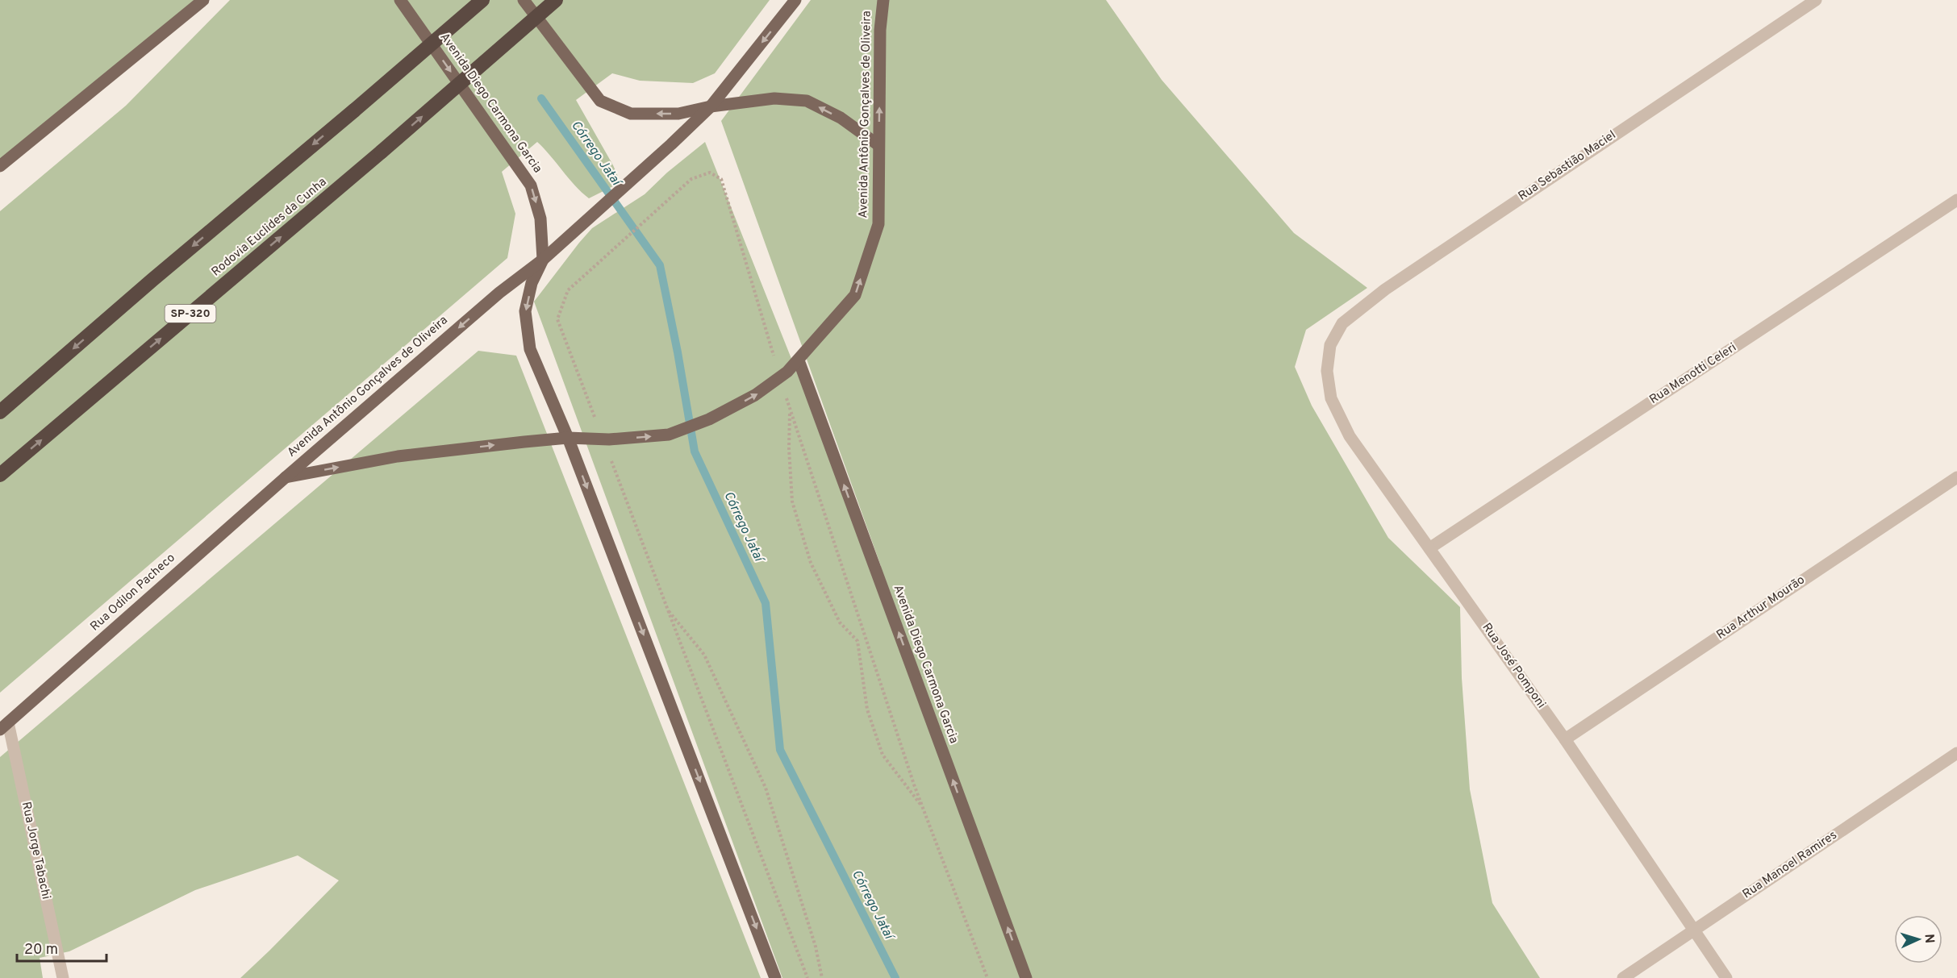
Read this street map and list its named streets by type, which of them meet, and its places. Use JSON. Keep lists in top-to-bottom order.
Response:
{
  "streets": {
    "highway": ["Rodovia Euclides da Cunha", "SP-320"],
    "main road": ["Avenida Diego Carmona Garcia", "Avenida Antônio Gonçalves de Oliveira", "Rua Odilon Pacheco"],
    "street": [
      "Rua Sebastião Maciel",
      "Rua Menotti Celeri",
      "Rua Arthur Mourão",
      "Rua José Pomponi",
      "Rua Jorge Tabachi",
      "Rua Manoel Ramires"
    ]
  },
  "crossings": [
    ["Avenida Diego Carmona Garcia", "Avenida Antônio Gonçalves de Oliveira"],
    ["Avenida Antônio Gonçalves de Oliveira", "Rua Odilon Pacheco"],
    ["Rua Sebastião Maciel", "Rua José Pomponi"],
    ["Rua Menotti Celeri", "Rua José Pomponi"],
    ["Rua Odilon Pacheco", "Rua Jorge Tabachi"],
    ["Rua Arthur Mourão", "Rua José Pomponi"],
    ["Rua José Pomponi", "Rua Manoel Ramires"]
  ],
  "water": ["Córrego Jataí"],
  "scale_bar": "20 m",
  "north": "right"
}
